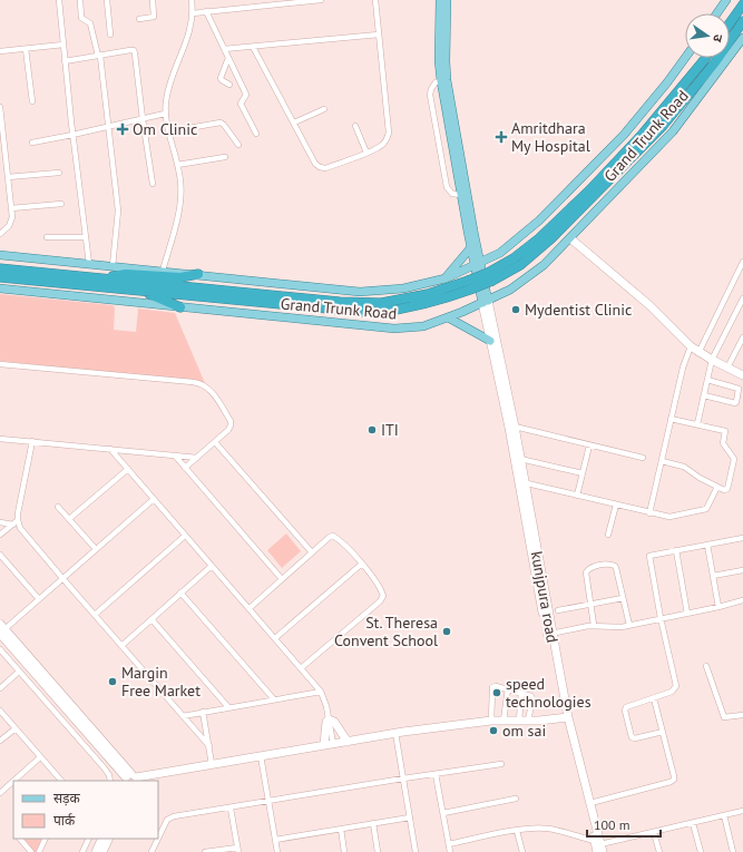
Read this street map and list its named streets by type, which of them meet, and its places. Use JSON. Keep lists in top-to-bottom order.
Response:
{
  "streets": {
    "highway": ["Grand Trunk Road"],
    "street": ["kunjpura road"]
  },
  "crossings": [
    ["Grand Trunk Road", "kunjpura road"]
  ],
  "places": {
    "health": ["Om Clinic", "Amritdhara My Hospital"],
    "other": [
      "Mydentist Clinic",
      "ITI",
      "St. Theresa Convent School",
      "Margin Free Market",
      "speed technologies",
      "om sai"
    ]
  },
  "legend": ["सड़क", "पार्क"],
  "scale_bar": "100 m",
  "north": "right"
}
